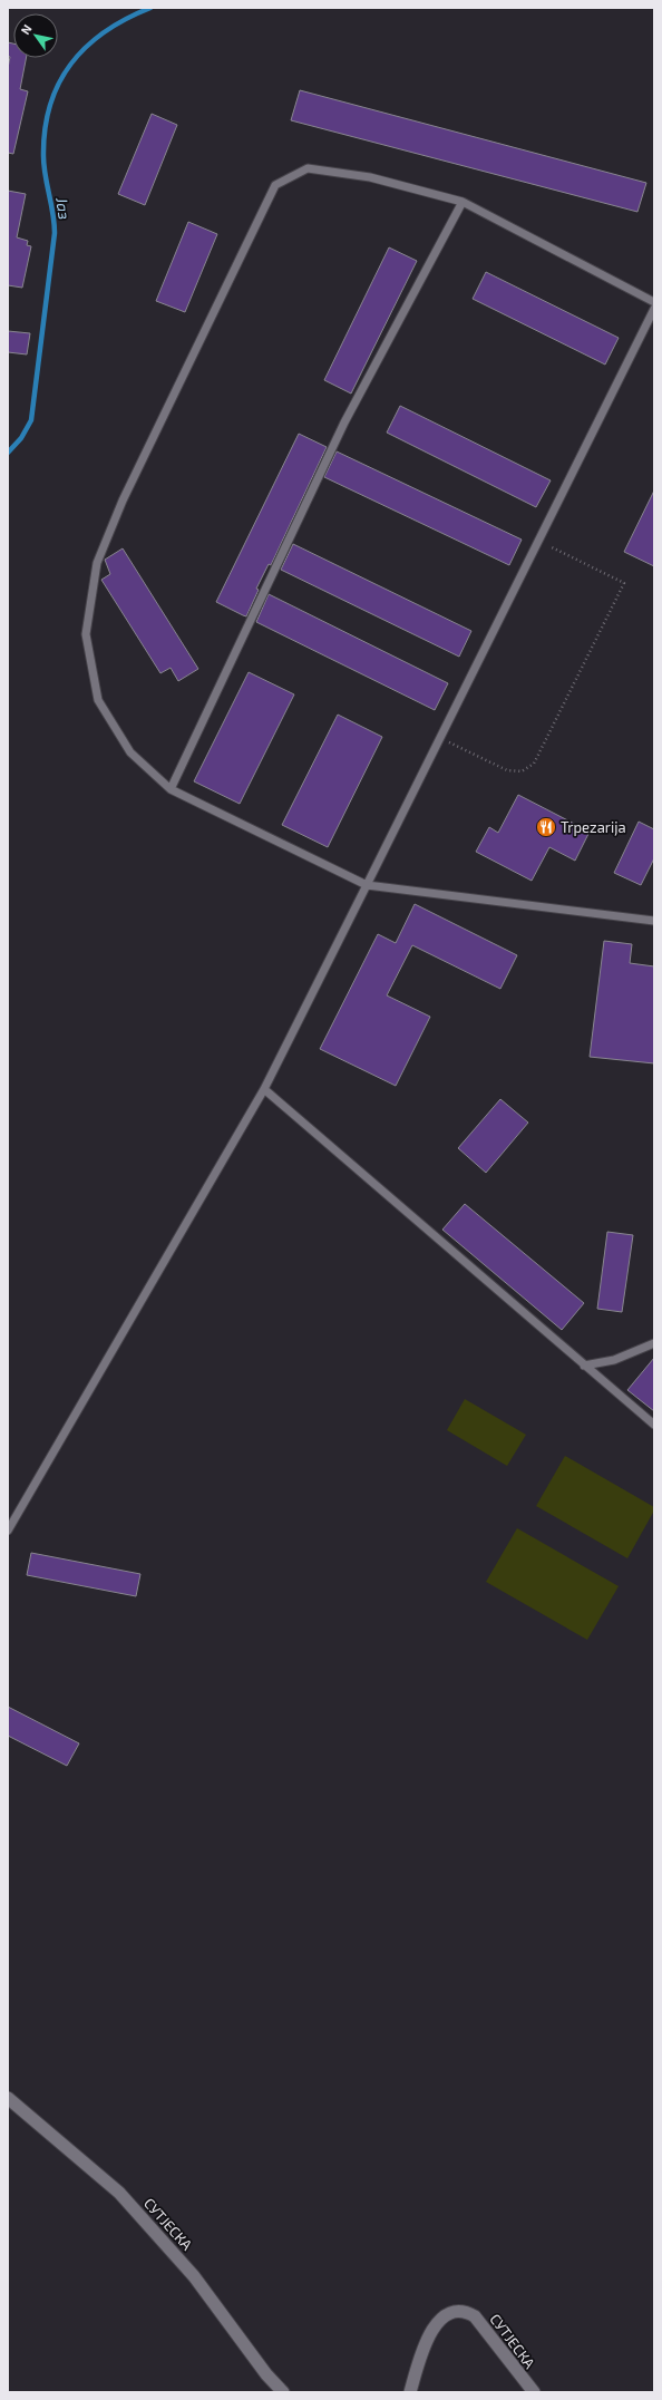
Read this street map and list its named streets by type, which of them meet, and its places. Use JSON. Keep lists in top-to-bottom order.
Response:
{
  "streets": {
    "street": ["СУТЈЕСКА"]
  },
  "water": ["Јаз"],
  "places": {
    "restaurant": ["Trpezarija"]
  },
  "north": "top left"
}
